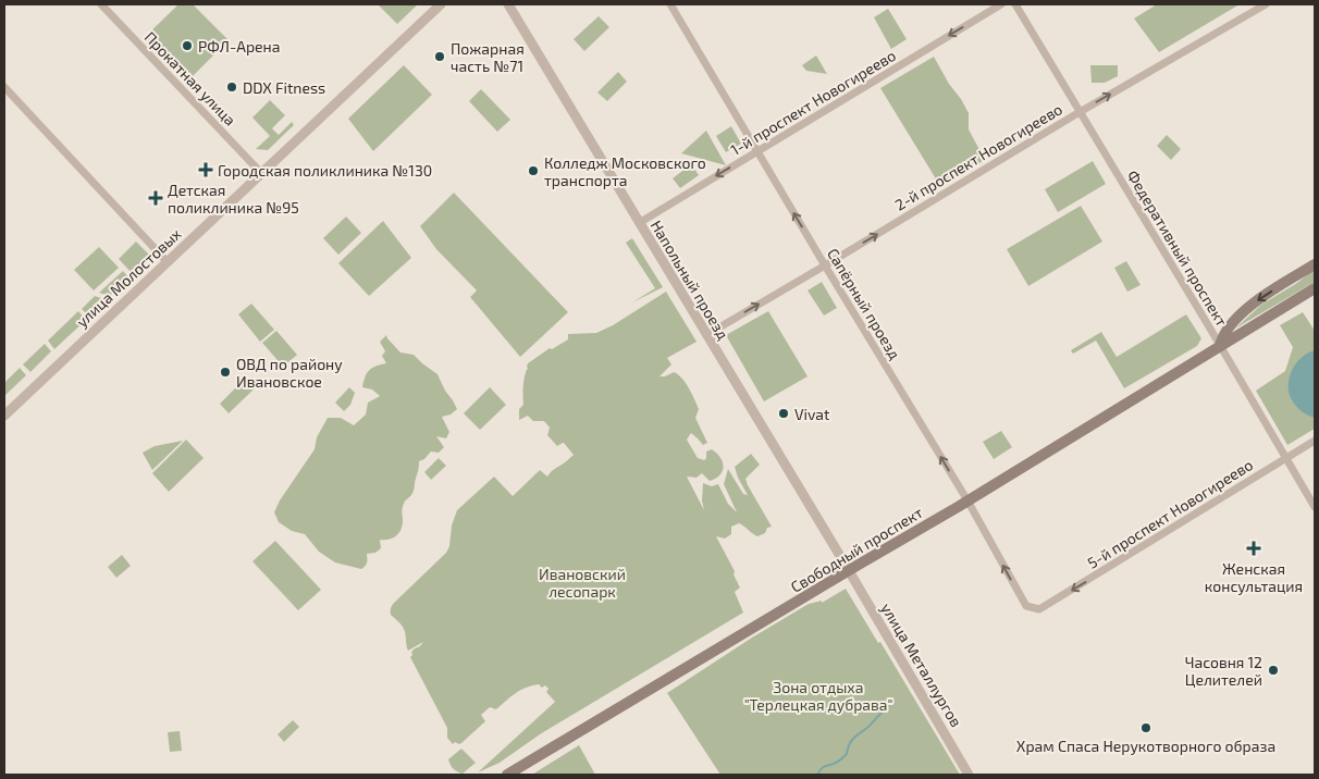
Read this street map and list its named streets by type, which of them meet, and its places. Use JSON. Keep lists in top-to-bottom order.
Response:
{
  "streets": {
    "main road": ["Свободный проспект"],
    "street": [
      "Прокатная улица",
      "1-й проспект Новогиреево",
      "2-й проспект Новогиреево",
      "Федеративный проспект",
      "улица Молостовых",
      "Напольный проезд",
      "Сапёрный проезд",
      "5-й проспект Новогиреево",
      "улица Металлургов"
    ]
  },
  "crossings": [
    ["Прокатная улица", "улица Молостовых"],
    ["1-й проспект Новогиреево", "Напольный проезд"],
    ["1-й проспект Новогиреево", "Сапёрный проезд"],
    ["2-й проспект Новогиреево", "Федеративный проспект"],
    ["2-й проспект Новогиреево", "Напольный проезд"],
    ["2-й проспект Новогиреево", "Сапёрный проезд"],
    ["Федеративный проспект", "5-й проспект Новогиреево"],
    ["Федеративный проспект", "Свободный проспект"],
    ["Напольный проезд", "Свободный проспект"],
    ["Напольный проезд", "улица Металлургов"],
    ["Сапёрный проезд", "5-й проспект Новогиреево"],
    ["Сапёрный проезд", "Свободный проспект"],
    ["Свободный проспект", "улица Металлургов"]
  ],
  "one_way": [
    "1-й проспект Новогиреево",
    "2-й проспект Новогиреево",
    "Сапёрный проезд",
    "5-й проспект Новогиреево"
  ],
  "parks": ["Ивановский лесопарк", "Зона отдыха \"Терлецкая дубрава\""],
  "places": {
    "other": [
      "РФЛ-Арена",
      "Пожарная часть №71",
      "DDX Fitness",
      "Колледж Московского транспорта",
      "ОВД по району Ивановское",
      "Vivat",
      "Часовня 12 Целителей",
      "Храм Спаса Нерукотворного образа"
    ],
    "health": ["Городская поликлиника №130", "Детская поликлиника №95", "Женская консультация"]
  }
}
